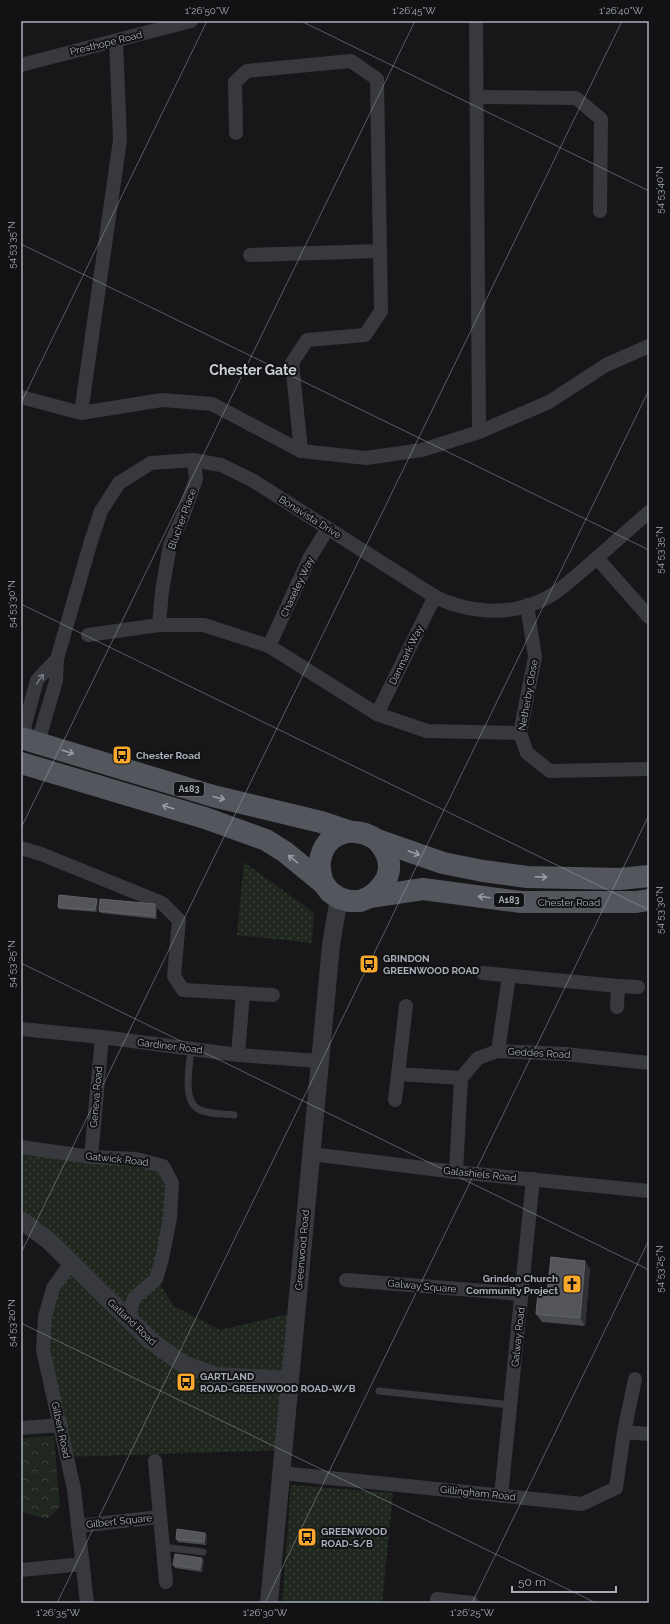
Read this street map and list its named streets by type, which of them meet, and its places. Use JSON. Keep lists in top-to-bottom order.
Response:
{
  "streets": {
    "main road": ["A183", "Chester Road"],
    "street": [
      "Presthope Road",
      "Bonavista Drive",
      "Blucher Place",
      "Chaseley Way",
      "Danmark Way",
      "Netherby Close",
      "Gardiner Road",
      "Geddes Road",
      "Geneva Road",
      "Gatwick Road",
      "Galashiels Road",
      "Greenwood Road",
      "Galway Square",
      "Gatland Road",
      "Galway Road",
      "Gilbert Road",
      "Gillingham Road",
      "Gilbert Square"
    ]
  },
  "crossings": [
    ["Bonavista Drive", "Blucher Place"],
    ["Bonavista Drive", "Chaseley Way"],
    ["Bonavista Drive", "Danmark Way"],
    ["Bonavista Drive", "Netherby Close"],
    ["Bonavista Drive", "A183"],
    ["A183", "Chester Road"],
    ["A183", "Greenwood Road"],
    ["Chester Road", "Greenwood Road"],
    ["Gardiner Road", "Geneva Road"],
    ["Gardiner Road", "Greenwood Road"],
    ["Geneva Road", "Gatwick Road"],
    ["Gatwick Road", "Gatland Road"],
    ["Galashiels Road", "Greenwood Road"],
    ["Galashiels Road", "Galway Road"],
    ["Greenwood Road", "Gatland Road"],
    ["Greenwood Road", "Gillingham Road"],
    ["Galway Square", "Galway Road"],
    ["Gatland Road", "Gilbert Road"],
    ["Galway Road", "Gillingham Road"],
    ["Gilbert Road", "Gilbert Square"]
  ],
  "districts": ["Chester Gate"],
  "places": {
    "bus stop": [
      "Chester Road",
      "GRINDON GREENWOOD ROAD",
      "GARTLAND ROAD-GREENWOOD ROAD-W/B",
      "GREENWOOD ROAD-S/B"
    ],
    "church": ["Grindon Church Community Project"]
  },
  "scale_bar": "50 m",
  "coordinates": [
    "1°26'50\"W",
    "1°26'45\"W",
    "1°26'40\"W",
    "54°53'40\"N",
    "54°53'35\"N",
    "54°53'30\"N",
    "54°53'25\"N",
    "54°53'20\"N",
    "1°26'35\"W",
    "1°26'30\"W",
    "1°26'25\"W"
  ]
}
